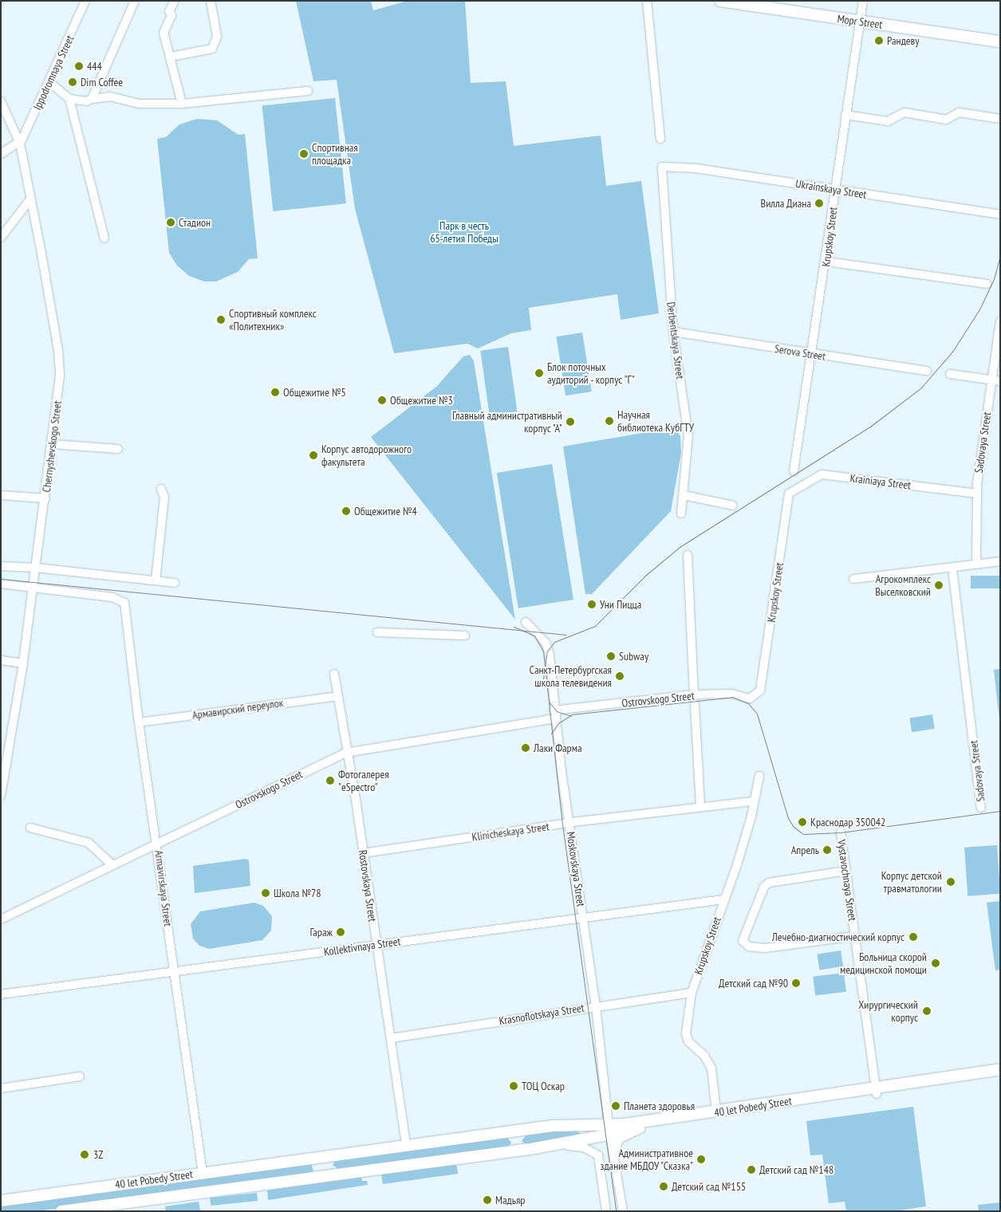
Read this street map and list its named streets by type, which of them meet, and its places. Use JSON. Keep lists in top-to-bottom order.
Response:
{
  "streets": {
    "main road": ["Mopr Street", "40 let Pobedy Street"],
    "street": [
      "Ippodromnaya Street",
      "Ukrainskaya Street",
      "Krupskoy Street",
      "Derbentskaya Street",
      "Serova Street",
      "Sadovaya Street",
      "Chernyshevskogo Street",
      "Krainiaya Street",
      "Ostrovskogo Street",
      "Армавирский переулок",
      "Klinicheskaya Street",
      "Moskovskaya Street",
      "Vystavochnaya Street",
      "Rostovskaya Street",
      "Armavirskaya Street",
      "Kollektivnaya Street",
      "Krasnoflotskaya Street"
    ]
  },
  "crossings": [
    ["Mopr Street", "Krupskoy Street"],
    ["Ippodromnaya Street", "Chernyshevskogo Street"],
    ["Ukrainskaya Street", "Krupskoy Street"],
    ["Ukrainskaya Street", "Derbentskaya Street"],
    ["Krupskoy Street", "Serova Street"],
    ["Krupskoy Street", "Krainiaya Street"],
    ["Krupskoy Street", "Ostrovskogo Street"],
    ["Krupskoy Street", "Klinicheskaya Street"],
    ["Krupskoy Street", "Kollektivnaya Street"],
    ["Krupskoy Street", "Krasnoflotskaya Street"],
    ["Krupskoy Street", "40 let Pobedy Street"],
    ["Derbentskaya Street", "Serova Street"],
    ["Sadovaya Street", "Krainiaya Street"],
    ["Chernyshevskogo Street", "Armavirskaya Street"],
    ["Ostrovskogo Street", "Moskovskaya Street"],
    ["Ostrovskogo Street", "Rostovskaya Street"],
    ["Ostrovskogo Street", "Armavirskaya Street"],
    ["Армавирский переулок", "Rostovskaya Street"],
    ["Армавирский переулок", "Armavirskaya Street"],
    ["Klinicheskaya Street", "Moskovskaya Street"],
    ["Klinicheskaya Street", "Rostovskaya Street"],
    ["Moskovskaya Street", "Kollektivnaya Street"],
    ["Moskovskaya Street", "Krasnoflotskaya Street"],
    ["Moskovskaya Street", "40 let Pobedy Street"],
    ["Vystavochnaya Street", "40 let Pobedy Street"],
    ["Rostovskaya Street", "Kollektivnaya Street"],
    ["Rostovskaya Street", "Krasnoflotskaya Street"],
    ["Rostovskaya Street", "40 let Pobedy Street"],
    ["Armavirskaya Street", "Kollektivnaya Street"],
    ["Armavirskaya Street", "40 let Pobedy Street"]
  ],
  "parks": ["Парк в честь 65-летия Победы"],
  "places": [
    "Рандеву",
    "444",
    "Dim Coffee",
    "Спортивная площадка",
    "Вилла Диана",
    "Стадион",
    "Спортивный комплекс «Политехник»",
    "Блок поточных аудиторий - корпус \"Г\"",
    "Общежитие №5",
    "Общежитие №3",
    "Научная библиотека КубГТУ",
    "Главный административный корпус \"А\"",
    "Корпус автодорожного факультета",
    "Общежитие №4",
    "Агрокомплекс Выселковский",
    "Уни Пицца",
    "Subway",
    "Санкт-Петербургская школа телевидения",
    "Лаки Фарма",
    "Фотогалерея \"eSpectro\"",
    "Краснодар 350042",
    "Апрель",
    "Корпус детской травматологии",
    "Школа №78",
    "Гараж",
    "Лечебно-диагностический корпус",
    "Больница скорой медицинской помощи",
    "Детский сад №90",
    "Хирургический корпус",
    "ТОЦ Оскар",
    "Планета здоровья",
    "3Z",
    "Административное здание МБДОУ \"Сказка\"",
    "Детский сад №148",
    "Детский сад №155",
    "Мадьяр"
  ]
}
